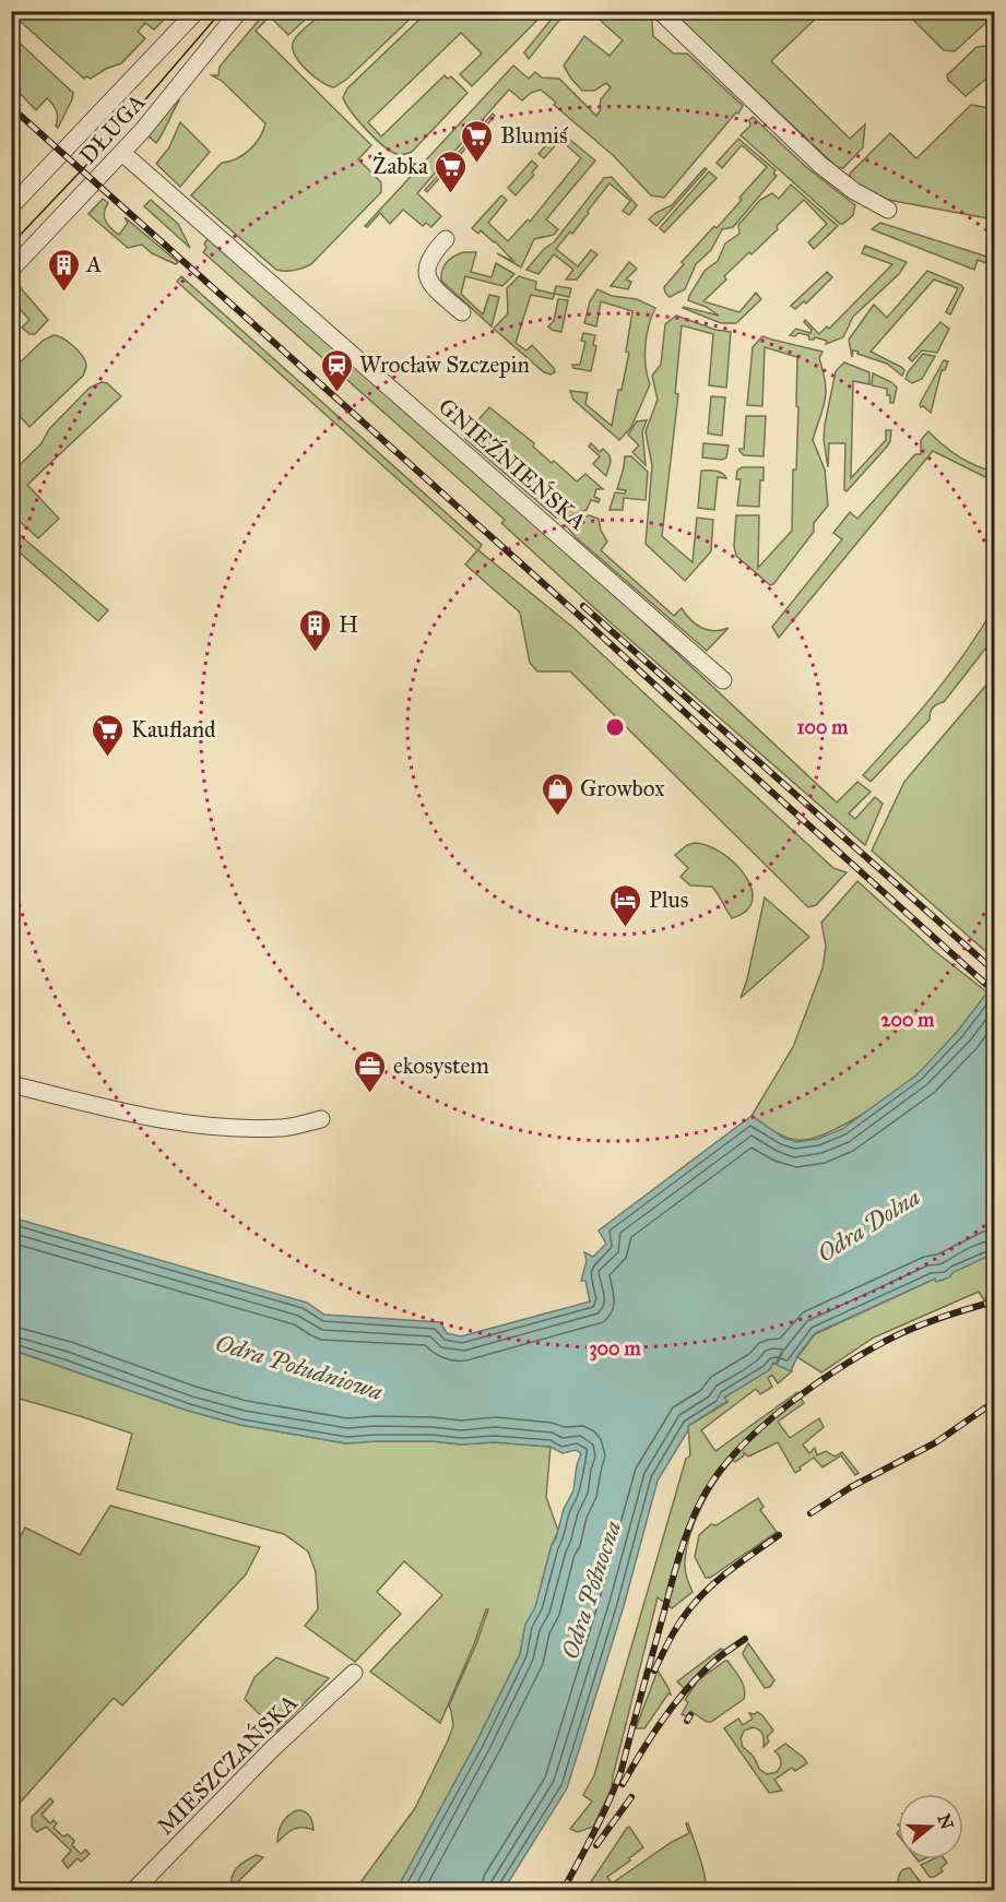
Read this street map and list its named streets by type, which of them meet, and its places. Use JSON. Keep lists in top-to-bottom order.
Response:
{
  "streets": {
    "street": ["DŁUGA", "GNIEŹNIEŃSKA", "MIESZCZAŃSKA"]
  },
  "crossings": [
    ["DŁUGA", "GNIEŹNIEŃSKA"]
  ],
  "water": ["Odra Dolna", "Odra Południowa", "Odra Północna"],
  "places": {
    "supermarket": ["Blumiś", "Żabka", "Kaufland"],
    "building": ["A", "H"],
    "station": ["Wrocław Szczepin"],
    "shop": ["Growbox"],
    "hotel": ["Plus"],
    "office": ["ekosystem"]
  },
  "north": "right",
  "rings": ["100 m", "200 m", "300 m"]
}
